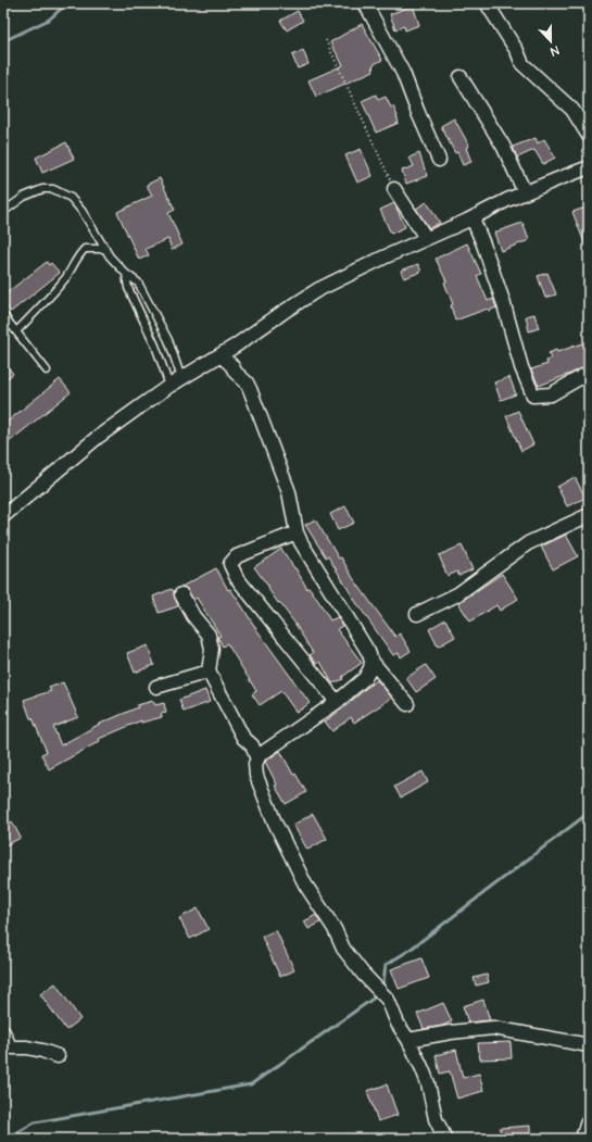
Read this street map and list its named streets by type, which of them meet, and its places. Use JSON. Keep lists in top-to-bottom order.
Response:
{
  "north": "bottom"
}
